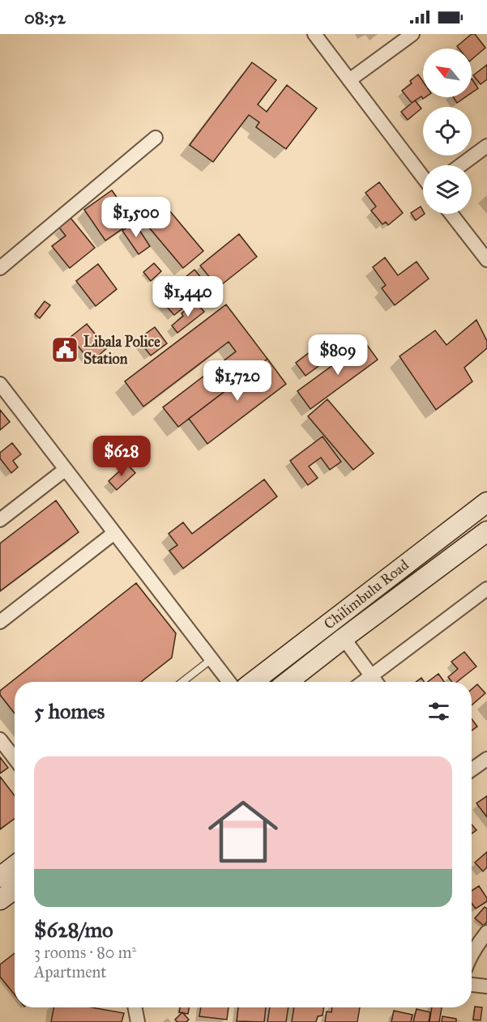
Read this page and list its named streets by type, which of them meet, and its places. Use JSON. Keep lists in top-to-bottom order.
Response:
{
  "streets": {
    "main road": ["Chilimbulu Road"]
  },
  "places": {
    "public building": ["Libala Police Station"]
  },
  "north": "top left",
  "page": {
    "status": "08:52",
    "price": [
      "$1,500",
      "$1,440",
      "$809",
      "$1,720",
      "$628"
    ],
    "heading": "5 homes",
    "list": [
      {
        "name": "$628/mo",
        "note": "3 rooms · 80 m² · Apartment"
      }
    ]
  }
}
